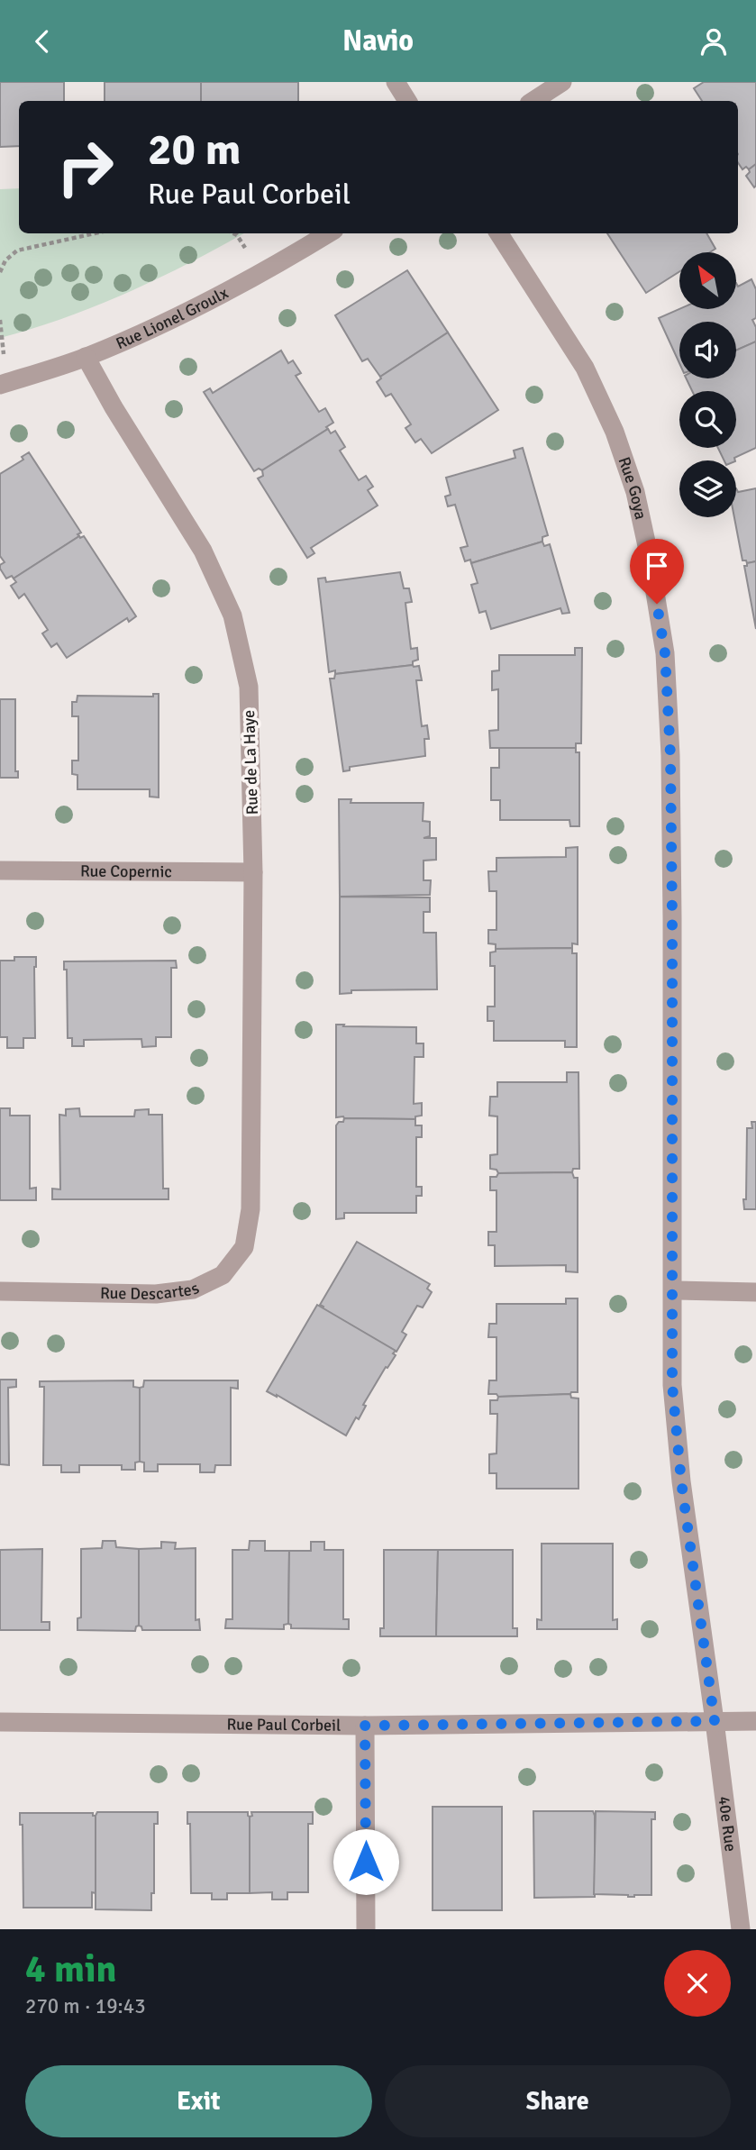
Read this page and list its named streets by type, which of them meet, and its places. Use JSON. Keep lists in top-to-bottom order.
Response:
{
  "streets": {
    "street": [
      "Rue Lionel Groulx",
      "Rue Goya",
      "Rue de La Haye",
      "Rue Copernic",
      "Rue Descartes",
      "Rue Paul Corbeil",
      "40e Rue"
    ]
  },
  "crossings": [
    ["Rue Lionel Groulx", "Rue de La Haye"],
    ["Rue Goya", "Rue Paul Corbeil"],
    ["Rue Goya", "40e Rue"],
    ["Rue de La Haye", "Rue Copernic"],
    ["Rue de La Haye", "Rue Descartes"],
    ["Rue Paul Corbeil", "40e Rue"]
  ],
  "north": "top left",
  "page": {
    "header": "Navio",
    "turn": ["20 m", "Rue Paul Corbeil"],
    "heading": ["4 min", "270 m · 19:43"],
    "buttons": ["Exit", "Share"]
  }
}
